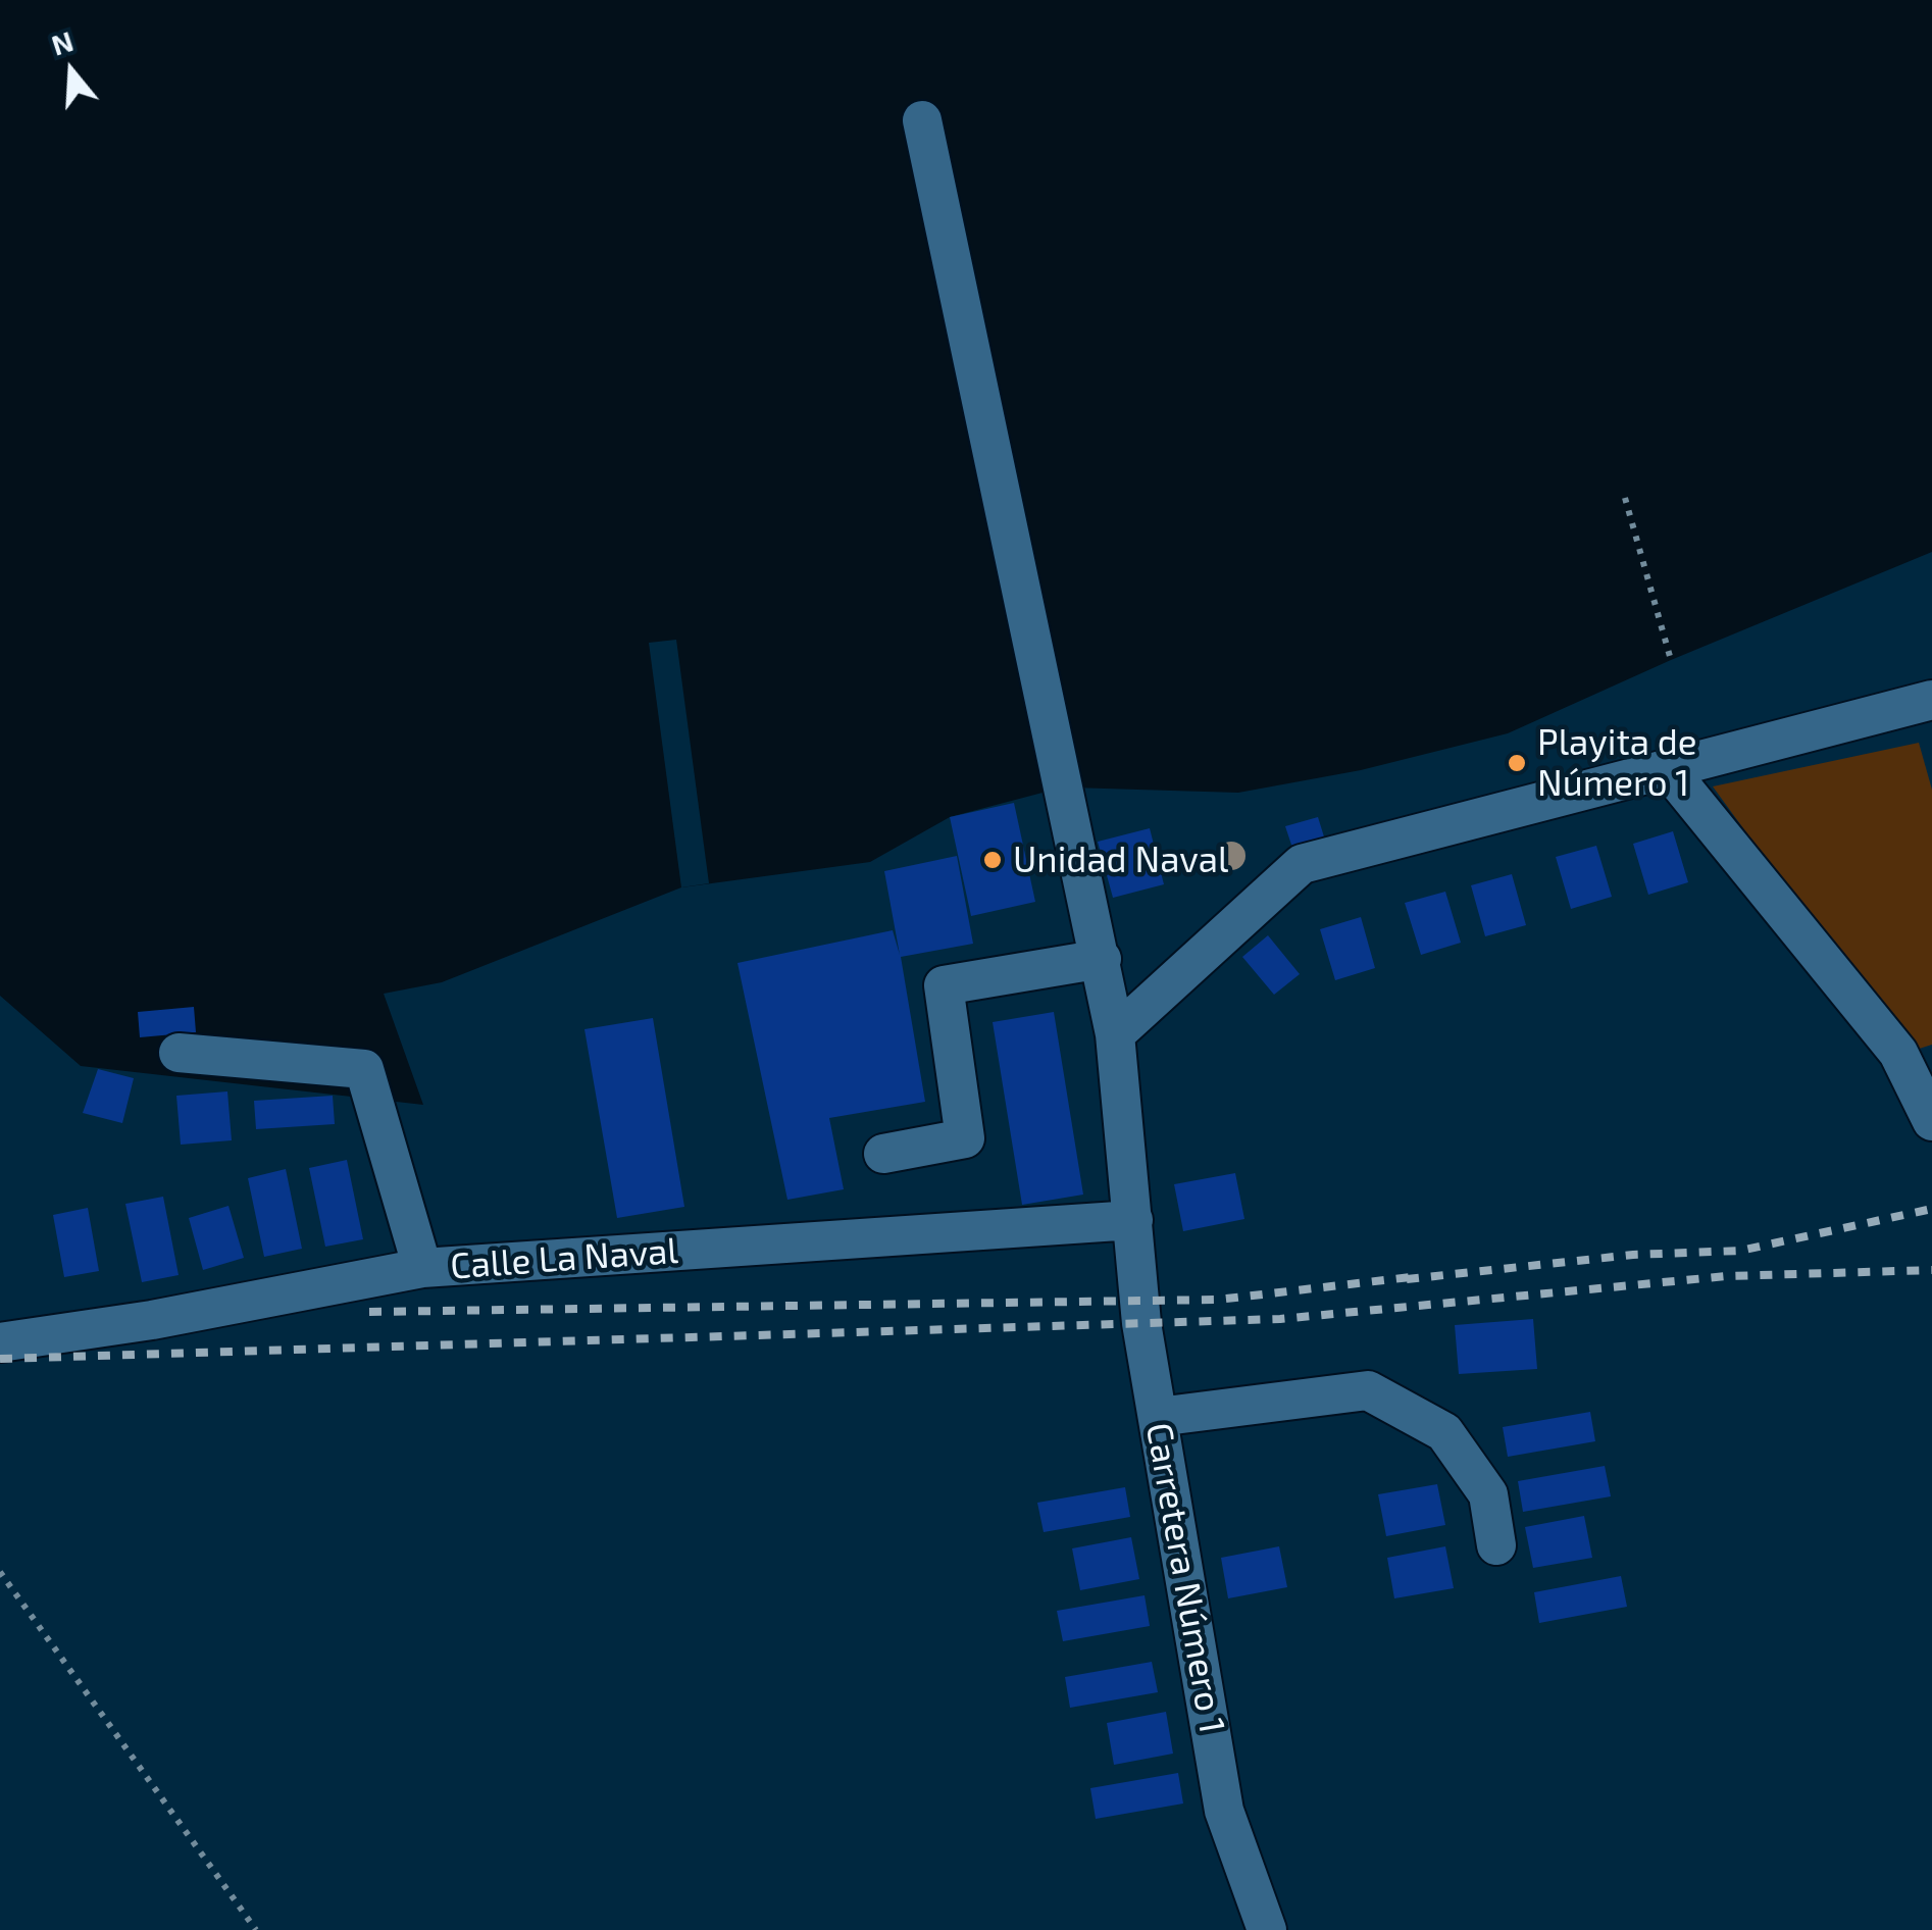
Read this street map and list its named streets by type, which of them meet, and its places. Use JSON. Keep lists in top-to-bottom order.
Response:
{
  "streets": {
    "street": ["Calle La Naval", "Carretera Número 1"]
  },
  "crossings": [
    ["Calle La Naval", "Carretera Número 1"]
  ],
  "places": ["Playita de Número 1", "Unidad Naval"],
  "north": "top"
}
